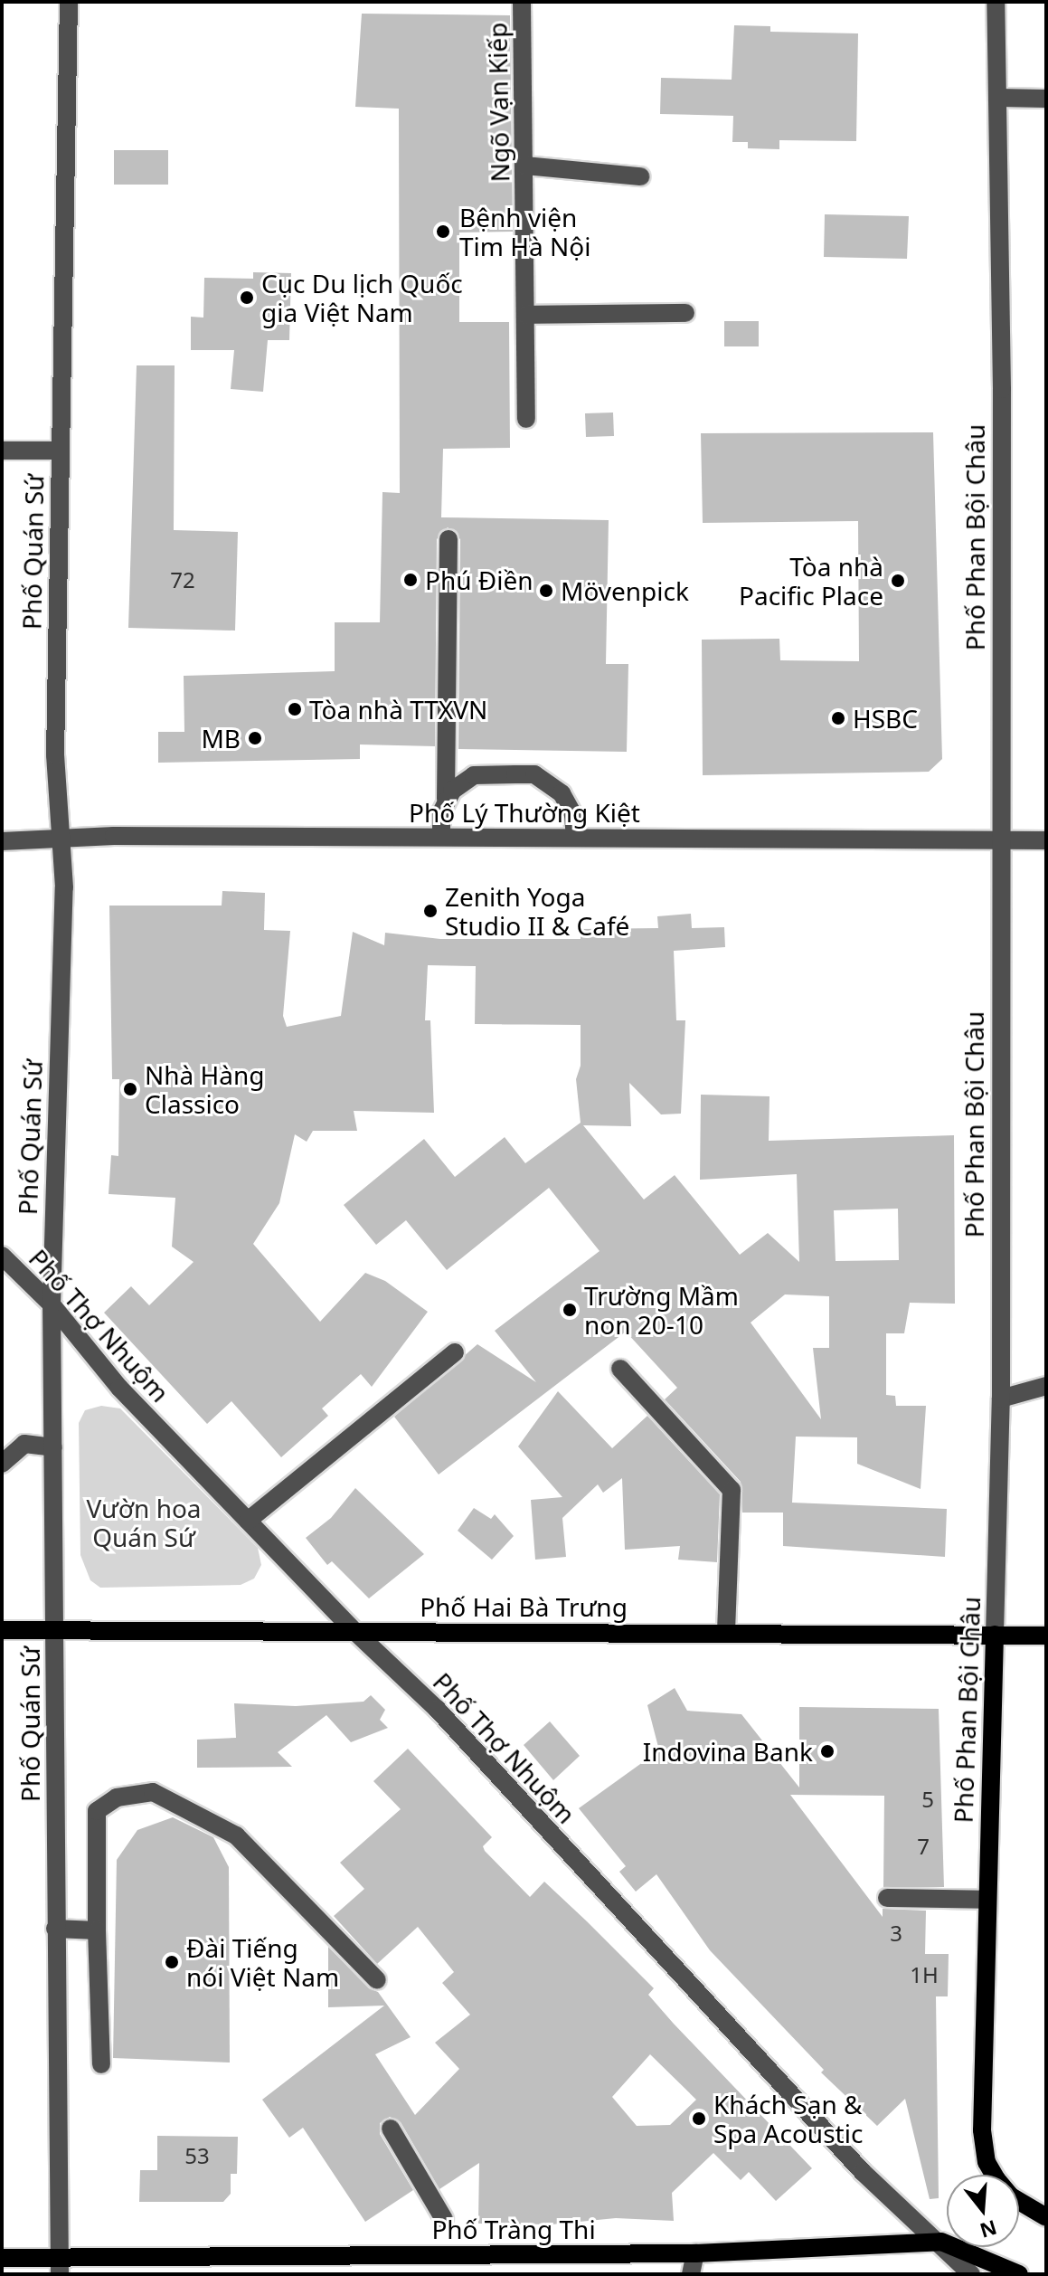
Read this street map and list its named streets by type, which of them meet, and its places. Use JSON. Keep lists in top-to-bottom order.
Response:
{
  "streets": {
    "main road": ["Phố Phan Bội Châu", "Phố Hai Bà Trưng", "Phố Tràng Thi"],
    "street": [
      "Ngõ Vạn Kiếp",
      "Phố Quán Sứ",
      "Phố Lý Thường Kiệt",
      "Phố Thợ Nhuộm"
    ]
  },
  "crossings": [
    ["Phố Phan Bội Châu", "Phố Lý Thường Kiệt"],
    ["Phố Phan Bội Châu", "Phố Hai Bà Trưng"],
    ["Phố Quán Sứ", "Phố Lý Thường Kiệt"],
    ["Phố Quán Sứ", "Phố Thợ Nhuộm"],
    ["Phố Quán Sứ", "Phố Hai Bà Trưng"],
    ["Phố Quán Sứ", "Phố Tràng Thi"],
    ["Phố Thợ Nhuộm", "Phố Hai Bà Trưng"],
    ["Phố Thợ Nhuộm", "Phố Tràng Thi"]
  ],
  "parks": ["Vườn hoa Quán Sứ"],
  "places": [
    "Bệnh viện Tim Hà Nội",
    "Cục Du lịch Quốc gia Việt Nam",
    "Phú Điền",
    "Tòa nhà Pacific Place",
    "Mövenpick",
    "Tòa nhà TTXVN",
    "HSBC",
    "MB",
    "Zenith Yoga Studio II & Café",
    "Nhà Hàng Classico",
    "Trường Mầm non 20-10",
    "Indovina Bank",
    "Đài Tiếng nói Việt Nam",
    "Khách Sạn & Spa Acoustic"
  ],
  "house_numbers": [
    "72",
    "5",
    "7",
    "3",
    "1H",
    "53"
  ],
  "north": "bottom"
}
